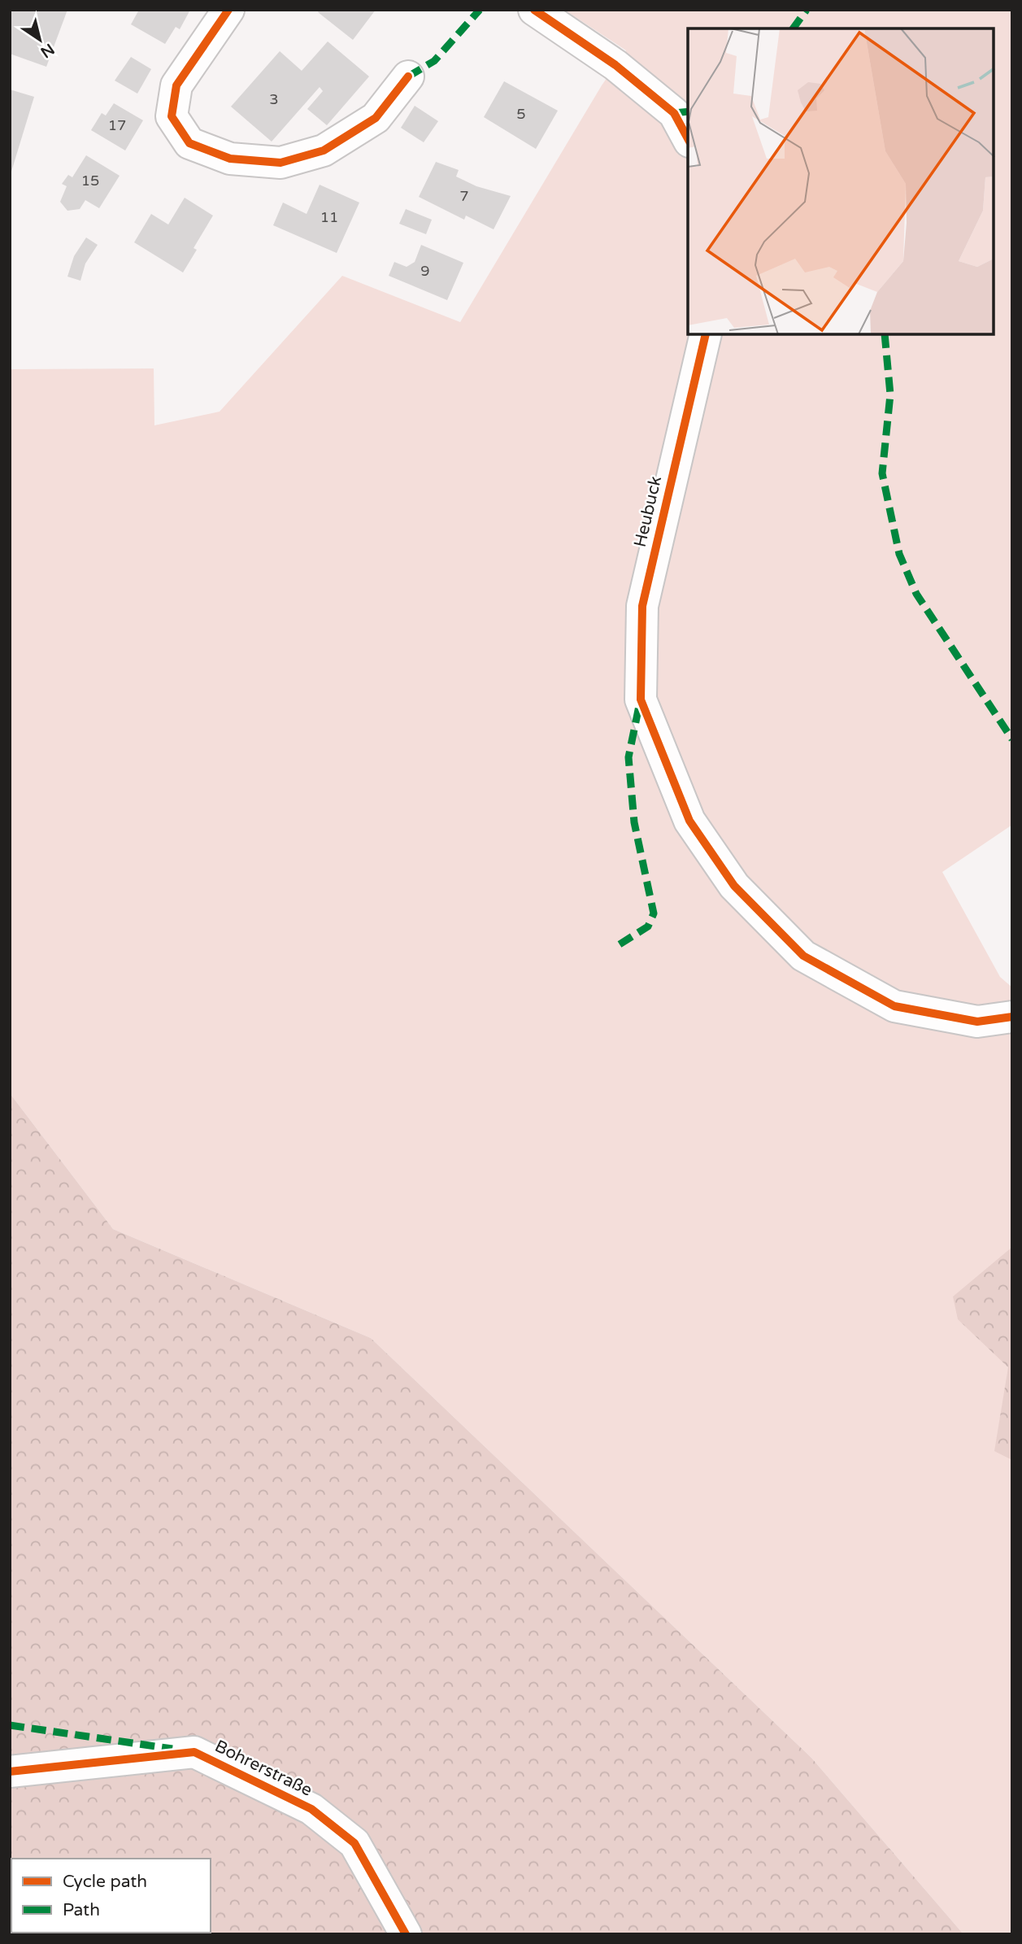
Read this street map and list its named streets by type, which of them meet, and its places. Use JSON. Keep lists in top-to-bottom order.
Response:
{
  "streets": {
    "street": ["Heubuck", "Bohrerstraße"]
  },
  "house_numbers": [
    "3",
    "5",
    "17",
    "15",
    "7",
    "11",
    "9"
  ],
  "legend": ["Cycle path", "Path"],
  "north": "bottom right"
}
